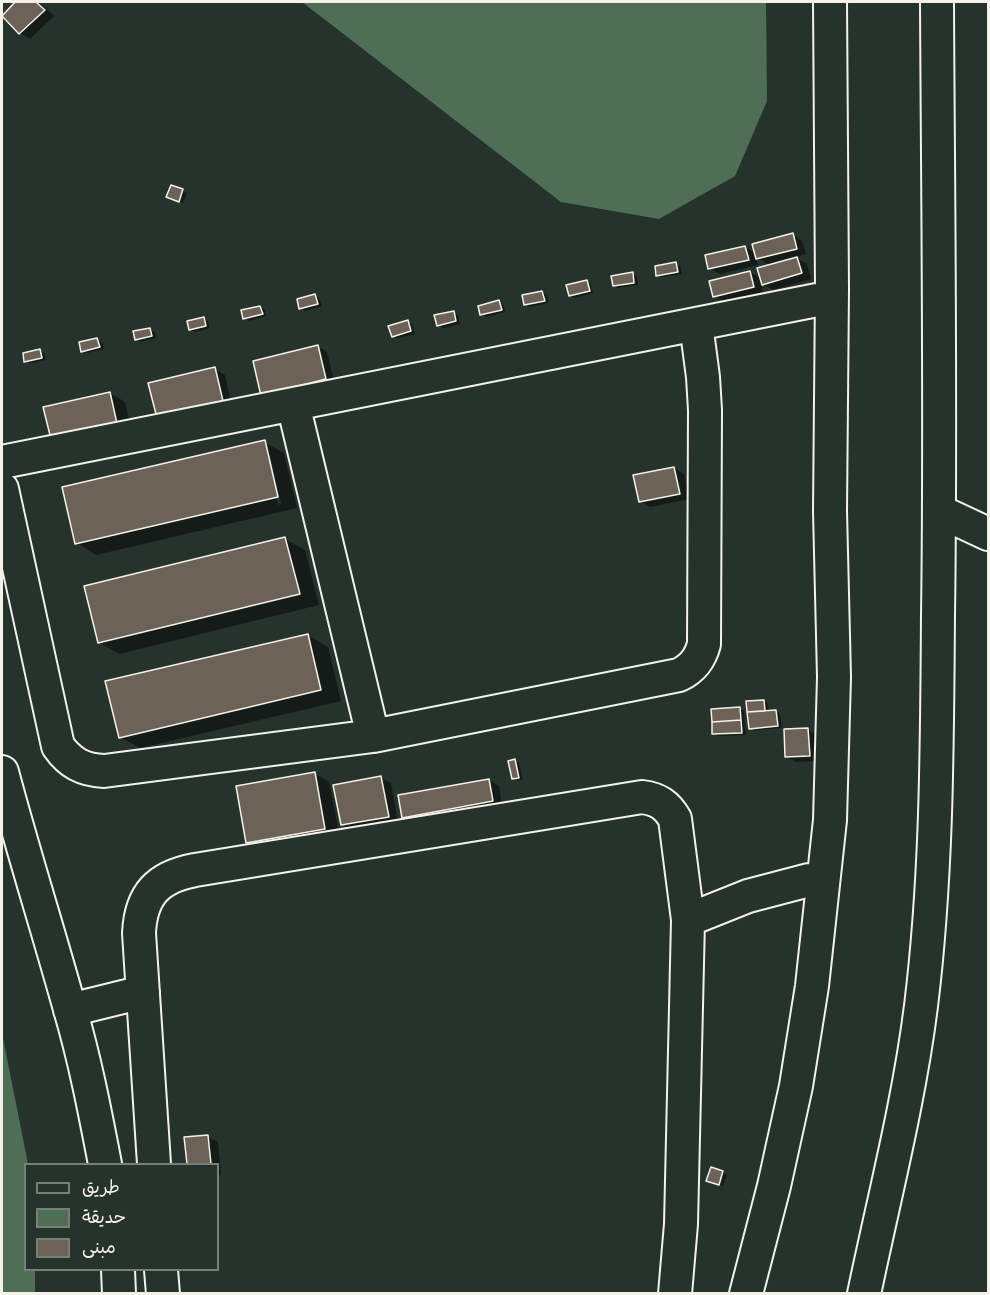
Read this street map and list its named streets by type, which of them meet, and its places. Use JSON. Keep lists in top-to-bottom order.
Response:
{
  "legend": ["طريق", "حديقة", "مبنى"]
}
